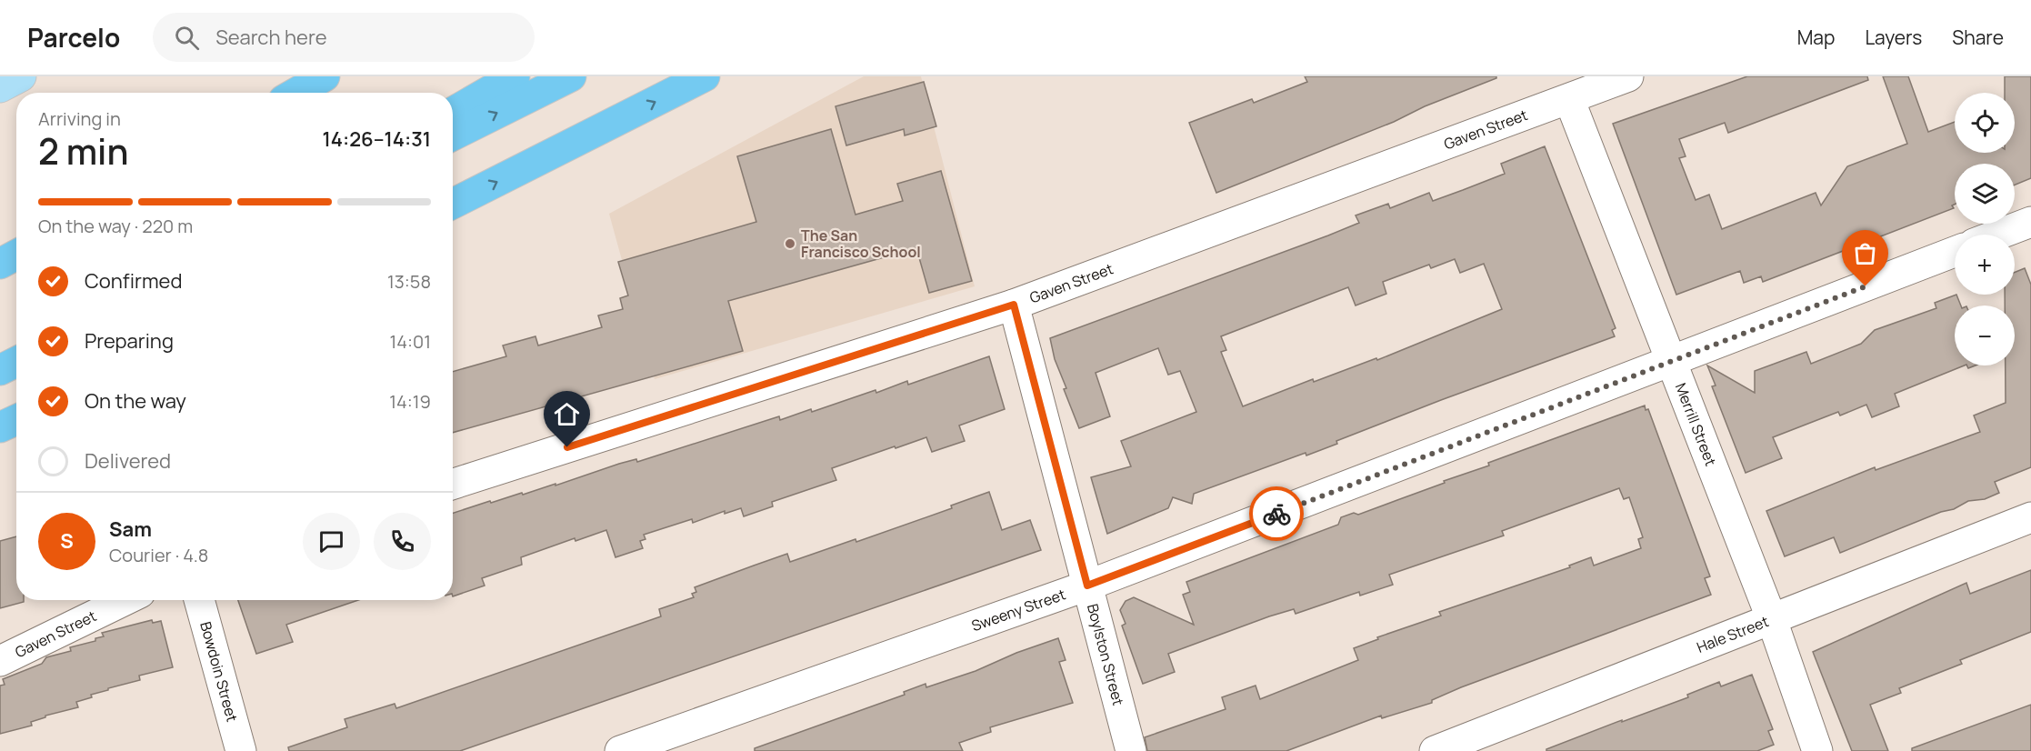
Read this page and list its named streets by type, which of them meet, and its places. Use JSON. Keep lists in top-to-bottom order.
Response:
{
  "streets": {
    "street": [
      "Gaven Street",
      "Merrill Street",
      "Sweeny Street",
      "Hale Street",
      "Boylston Street",
      "Bowdoin Street"
    ]
  },
  "crossings": [
    ["Gaven Street", "Merrill Street"],
    ["Gaven Street", "Boylston Street"],
    ["Merrill Street", "Sweeny Street"],
    ["Merrill Street", "Hale Street"],
    ["Sweeny Street", "Boylston Street"]
  ],
  "places": ["The San Francisco School"],
  "page": {
    "header": "Parcelo",
    "search": "Search here",
    "nav": ["Map", "Layers", "Share"],
    "map_buttons": ["+", "−"],
    "heading": ["2 min", "Arriving in", "14:26–14:31"],
    "panel": ["Sam", "Courier · 4.8"],
    "bar": "On the way · 220 m",
    "list": [
      ["Confirmed", "13:58"],
      ["Preparing", "14:01"],
      ["On the way", "14:19"],
      "Delivered"
    ],
    "round": "S"
  }
}
